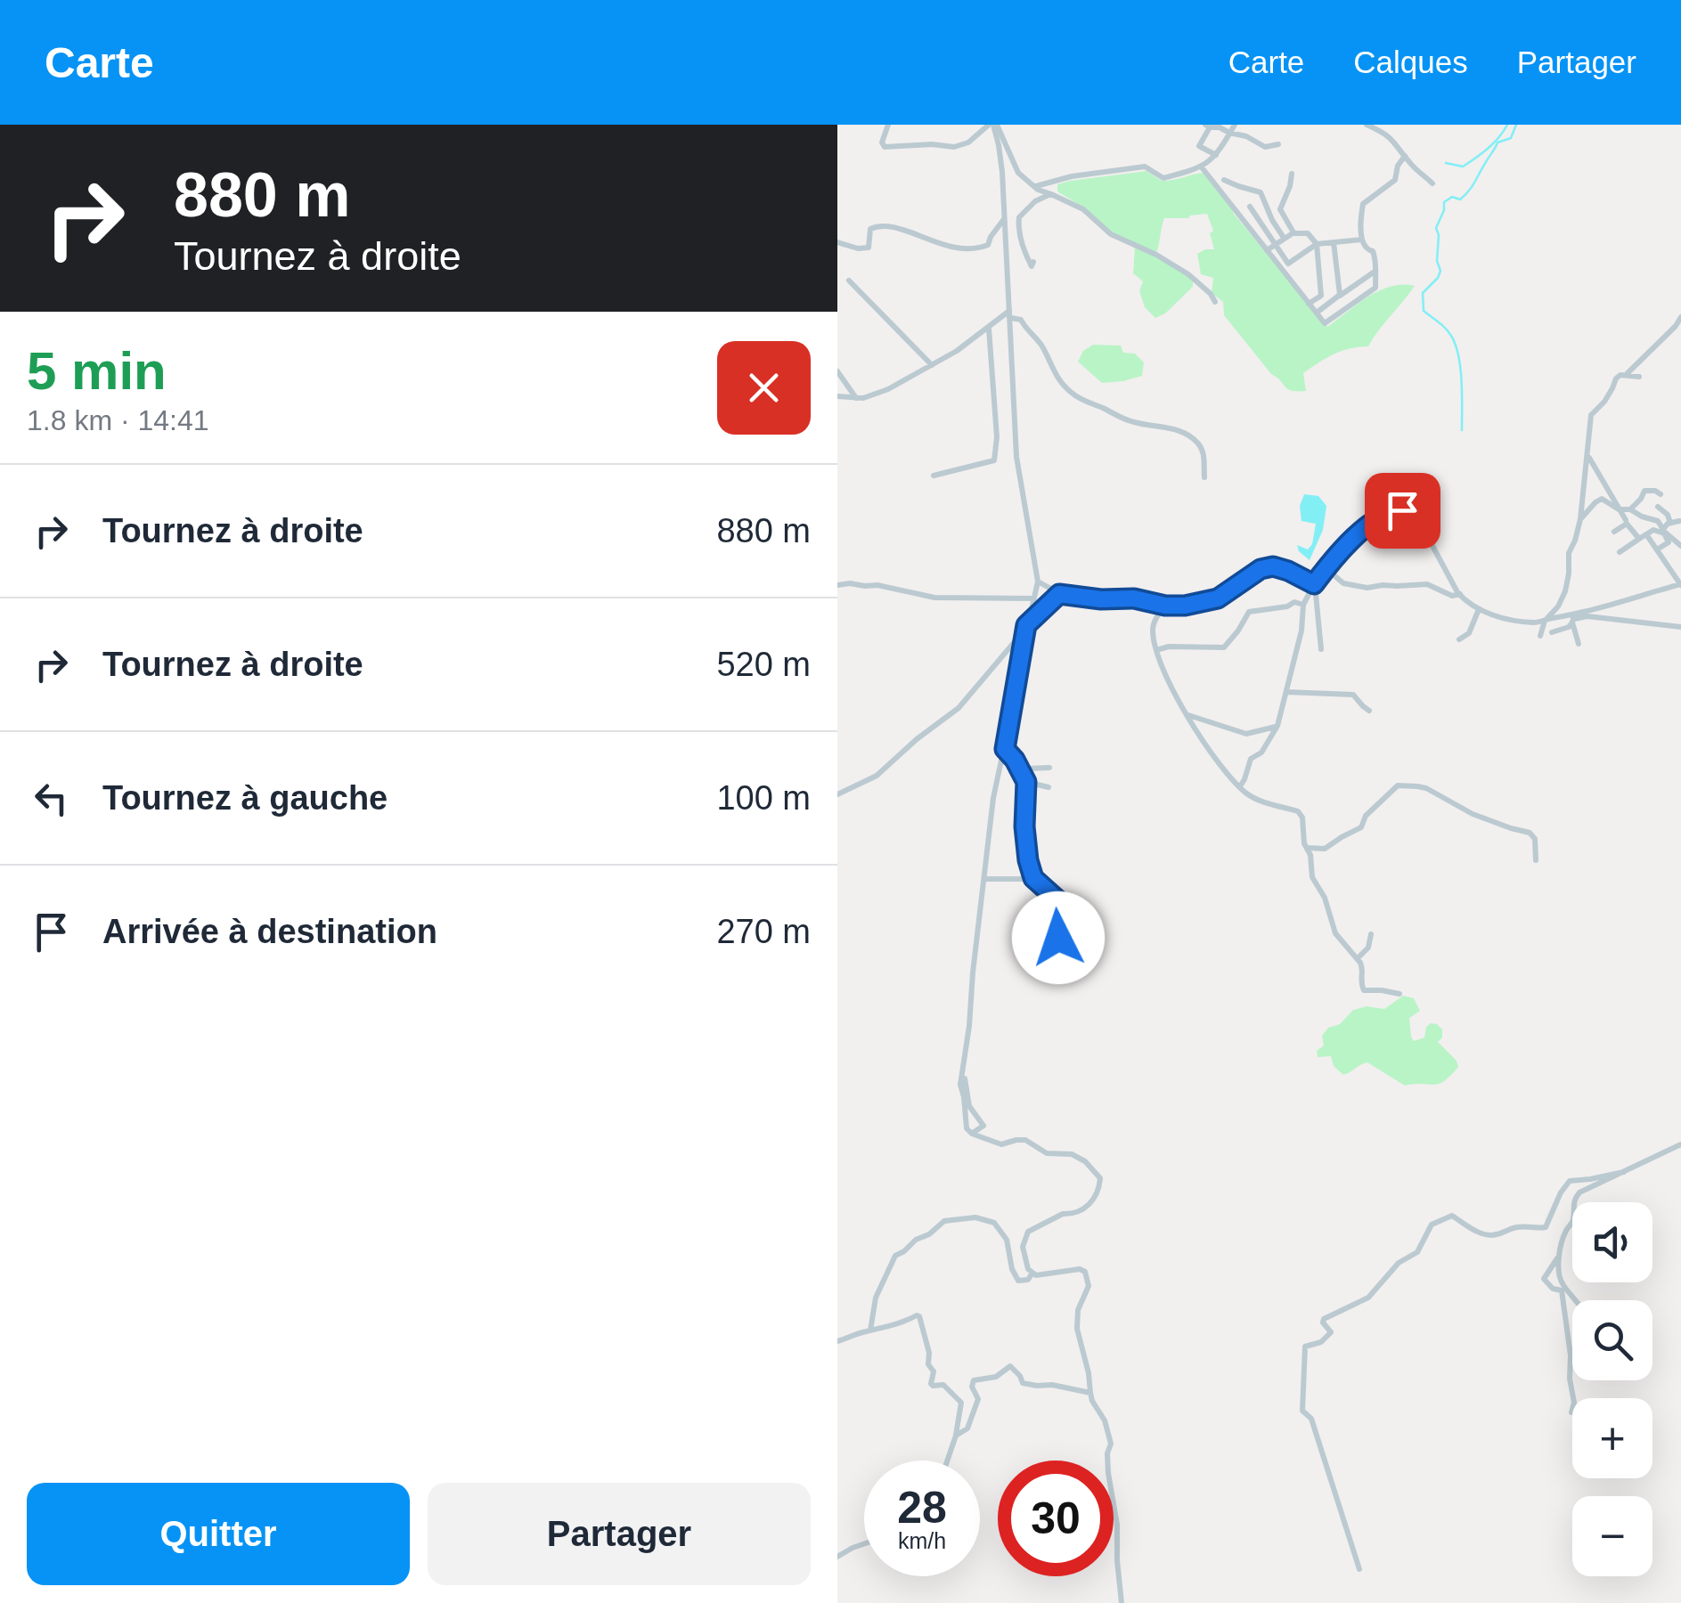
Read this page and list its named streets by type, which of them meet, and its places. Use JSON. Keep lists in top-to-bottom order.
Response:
{
  "page": {
    "header": "Carte",
    "nav": ["Carte", "Calques", "Partager"],
    "turn": ["880 m", "Tournez à droite"],
    "heading": ["5 min", "1.8 km · 14:41"],
    "list": [
      {
        "name": "Tournez à droite",
        "value": "880 m"
      },
      {
        "name": "Tournez à droite",
        "value": "520 m"
      },
      {
        "name": "Tournez à gauche",
        "value": "100 m"
      },
      {
        "name": "Arrivée à destination",
        "value": "270 m"
      }
    ],
    "map_buttons": ["+", "−"],
    "speed": "28 km/h",
    "limit": "30",
    "buttons": ["Quitter", "Partager"]
  }
}
